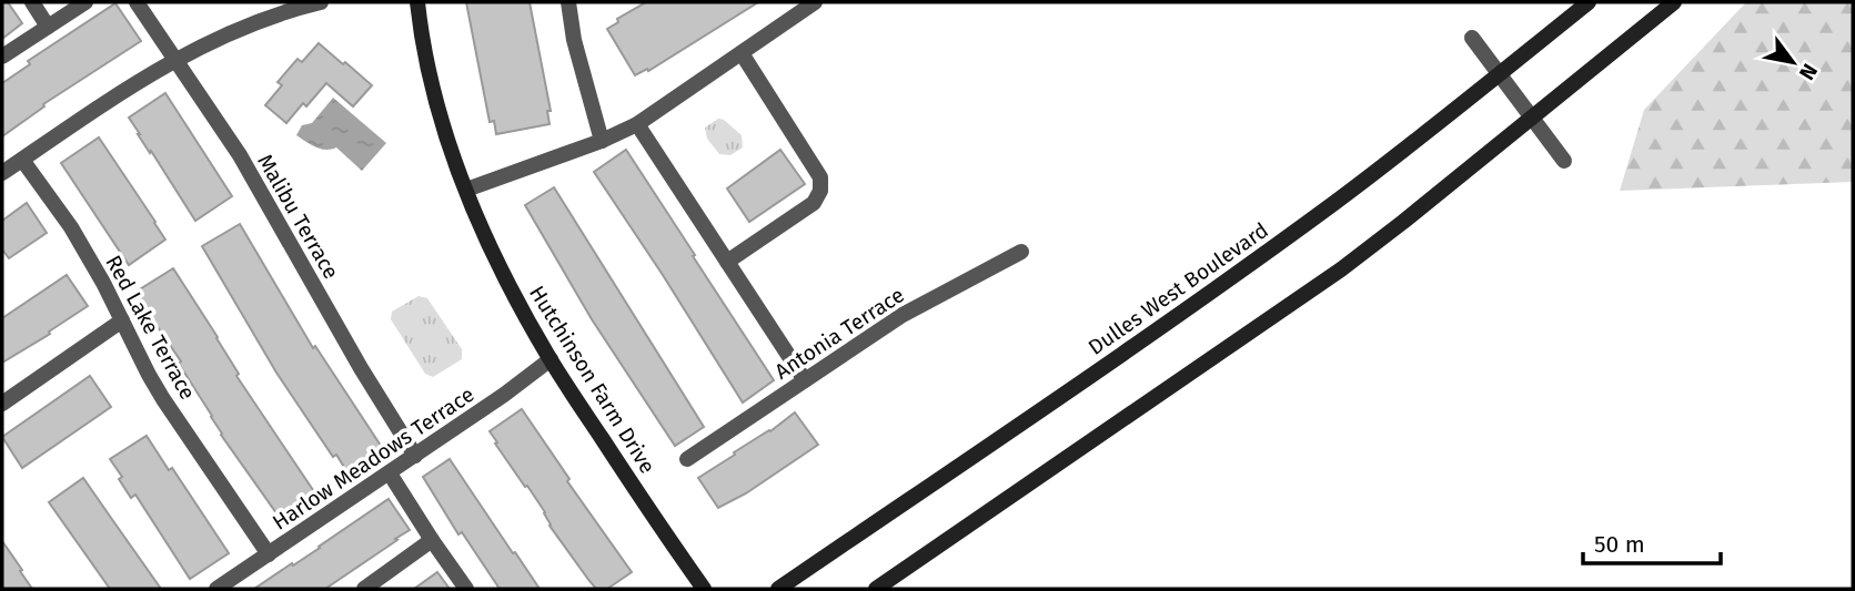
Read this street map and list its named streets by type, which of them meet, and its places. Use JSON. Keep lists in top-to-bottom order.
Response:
{
  "streets": {
    "street": [
      "Malibu Terrace",
      "Dulles West Boulevard",
      "Red Lake Terrace",
      "Antonia Terrace",
      "Hutchinson Farm Drive",
      "Harlow Meadows Terrace"
    ]
  },
  "crossings": [
    ["Malibu Terrace", "Harlow Meadows Terrace"],
    ["Red Lake Terrace", "Harlow Meadows Terrace"],
    ["Hutchinson Farm Drive", "Harlow Meadows Terrace"]
  ],
  "scale_bar": "50 m",
  "north": "bottom right"
}
